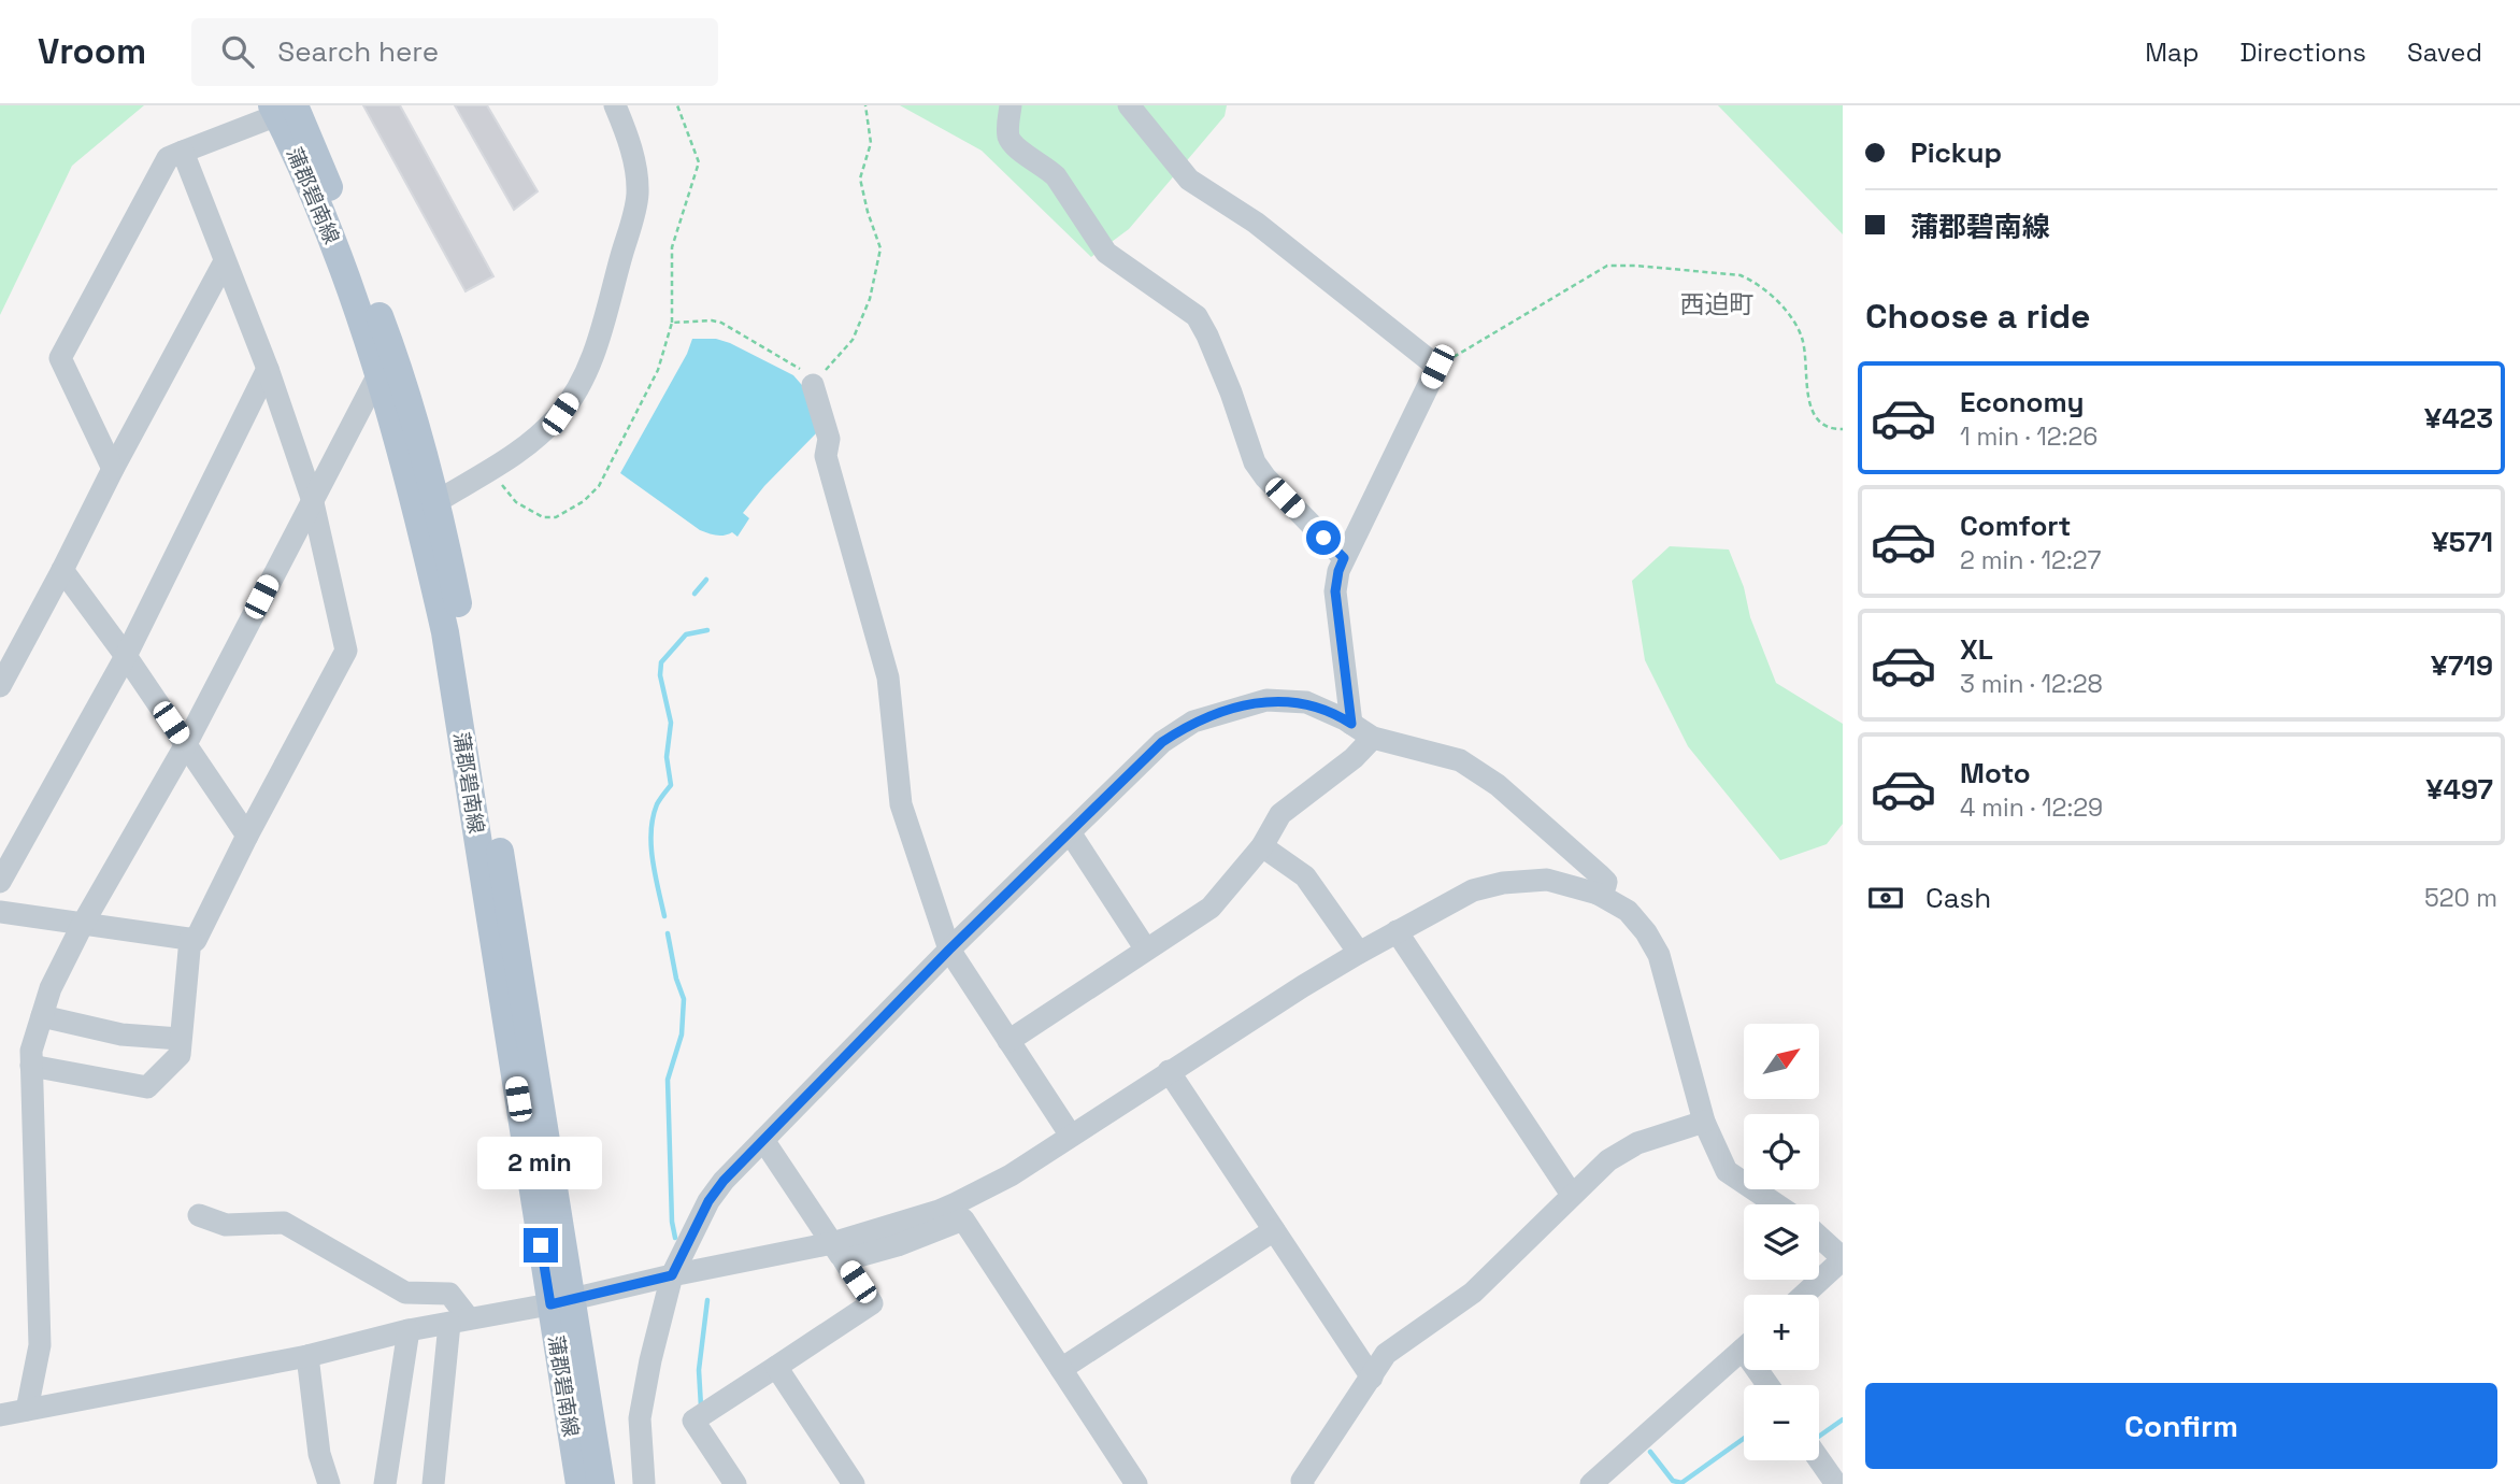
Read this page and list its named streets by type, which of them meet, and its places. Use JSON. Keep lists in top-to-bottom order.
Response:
{
  "streets": {
    "main road": ["蒲郡碧南線"]
  },
  "districts": ["西迫町"],
  "north": "top right",
  "page": {
    "header": "Vroom",
    "search": "Search here",
    "nav": ["Map", "Directions", "Saved"],
    "banner": ["Pickup", "蒲郡碧南線"],
    "heading": "Choose a ride",
    "list": [
      {
        "name": "Economy",
        "note": "1 min · 12:26",
        "value": "¥423"
      },
      {
        "name": "Comfort",
        "note": "2 min · 12:27",
        "value": "¥571"
      },
      {
        "name": "XL",
        "note": "3 min · 12:28",
        "value": "¥719"
      },
      {
        "name": "Moto",
        "note": "4 min · 12:29",
        "value": "¥497"
      }
    ],
    "pay": ["Cash", "520 m"],
    "map_buttons": ["+", "−"],
    "bubble": "2 min",
    "buttons": "Confirm"
  }
}
